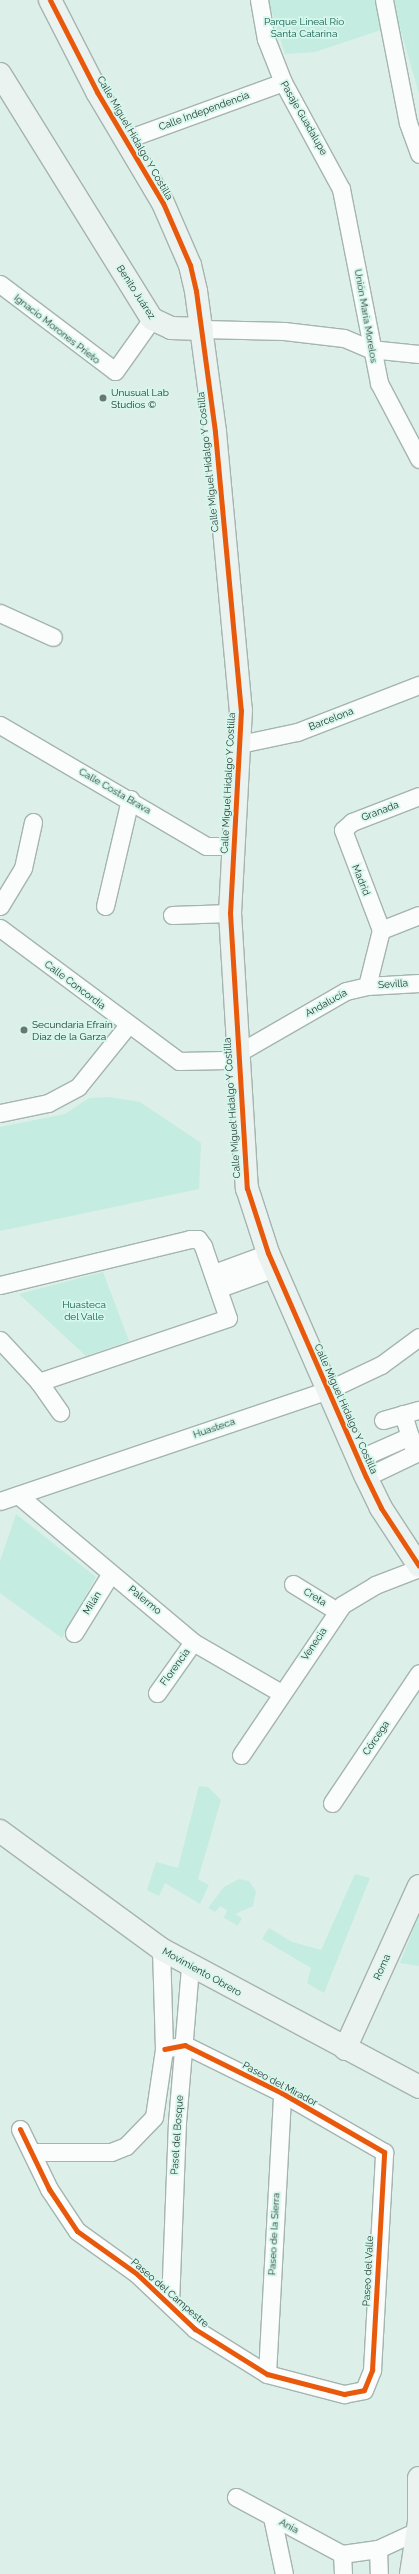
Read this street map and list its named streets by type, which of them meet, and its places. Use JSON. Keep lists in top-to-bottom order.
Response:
{
  "streets": {
    "street": [
      "Calle Independencia",
      "Pasaje Guadalupe",
      "Calle Miguel Hidalgo Y Costilla",
      "Benito Juárez",
      "Unión María Morelos",
      "Ignacio Morones Prieto",
      "Barcelona",
      "Calle Costa Brava",
      "Granada",
      "Madrid",
      "Sevilla",
      "Calle Concordia",
      "Andalucía",
      "Huasteca",
      "Creta",
      "Palermo",
      "Milán",
      "Venecia",
      "Florencia",
      "Córcega",
      "Roma",
      "Movimiento Obrero",
      "Paseo del Mirador",
      "Pasel del Bosque",
      "Paseo de la Sierra",
      "Paseo del Valle",
      "Paseo del Campestre",
      "Ania"
    ]
  },
  "crossings": [
    ["Calle Independencia", "Pasaje Guadalupe"],
    ["Calle Independencia", "Calle Miguel Hidalgo Y Costilla"],
    ["Pasaje Guadalupe", "Unión María Morelos"],
    ["Calle Miguel Hidalgo Y Costilla", "Benito Juárez"],
    ["Calle Miguel Hidalgo Y Costilla", "Barcelona"],
    ["Calle Miguel Hidalgo Y Costilla", "Calle Costa Brava"],
    ["Calle Miguel Hidalgo Y Costilla", "Calle Concordia"],
    ["Calle Miguel Hidalgo Y Costilla", "Andalucía"],
    ["Calle Miguel Hidalgo Y Costilla", "Huasteca"],
    ["Calle Miguel Hidalgo Y Costilla", "Venecia"],
    ["Benito Juárez", "Unión María Morelos"],
    ["Benito Juárez", "Ignacio Morones Prieto"],
    ["Granada", "Madrid"],
    ["Sevilla", "Andalucía"],
    ["Calle Concordia", "Andalucía"],
    ["Huasteca", "Palermo"],
    ["Creta", "Venecia"],
    ["Palermo", "Milán"],
    ["Palermo", "Venecia"],
    ["Palermo", "Florencia"],
    ["Roma", "Movimiento Obrero"],
    ["Movimiento Obrero", "Pasel del Bosque"],
    ["Paseo del Mirador", "Pasel del Bosque"],
    ["Paseo del Mirador", "Paseo de la Sierra"],
    ["Paseo del Mirador", "Paseo del Valle"],
    ["Pasel del Bosque", "Paseo del Campestre"],
    ["Paseo de la Sierra", "Paseo del Campestre"],
    ["Paseo del Valle", "Paseo del Campestre"]
  ],
  "parks": ["Parque Lineal Río Santa Catarina", "Huasteca del Valle"],
  "places": ["Unusual Lab Studios ©", "Secundaria Efraín Díaz de la Garza"]
}
